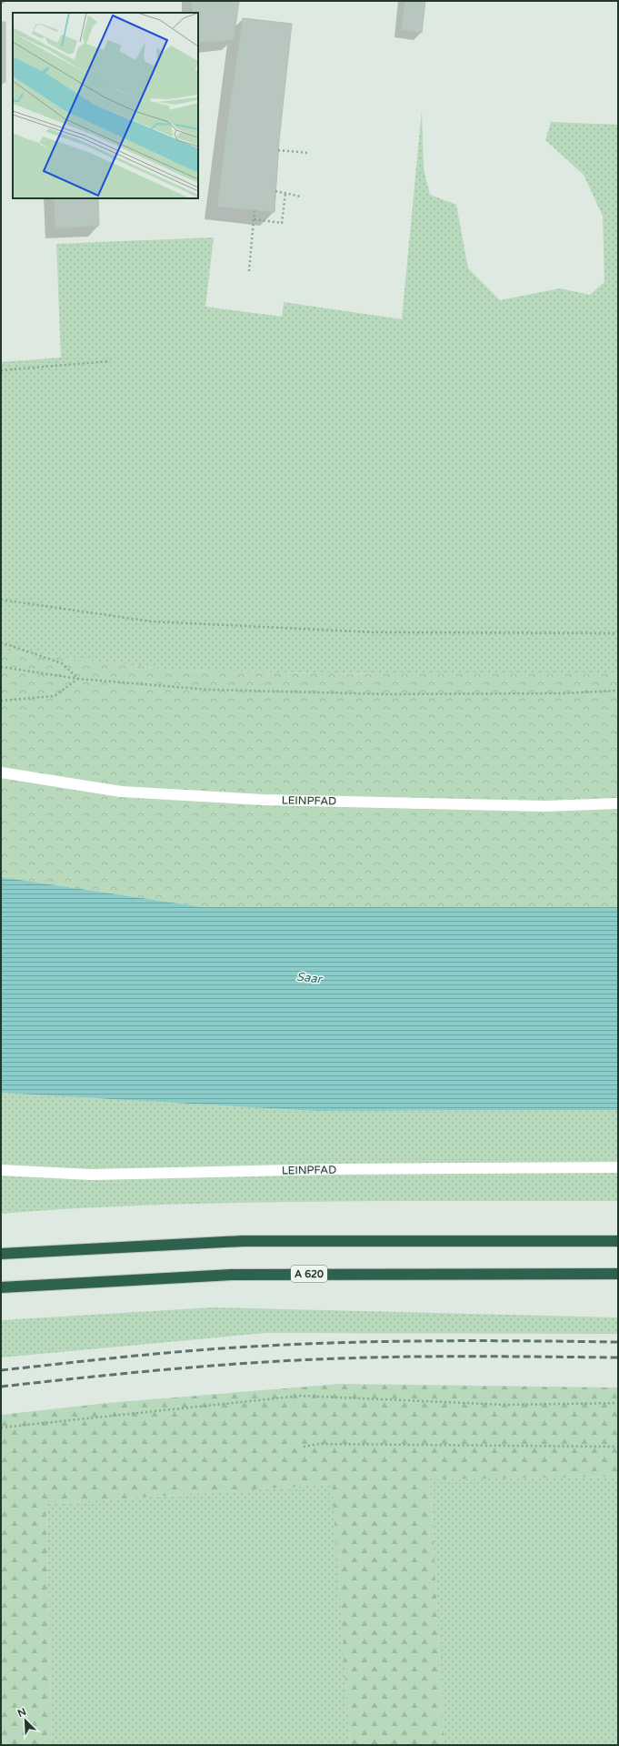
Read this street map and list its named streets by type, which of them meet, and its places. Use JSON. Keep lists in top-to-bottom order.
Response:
{
  "streets": {
    "highway": ["A 620"],
    "lane": ["LEINPFAD"]
  },
  "water": ["Saar"],
  "north": "top left"
}
